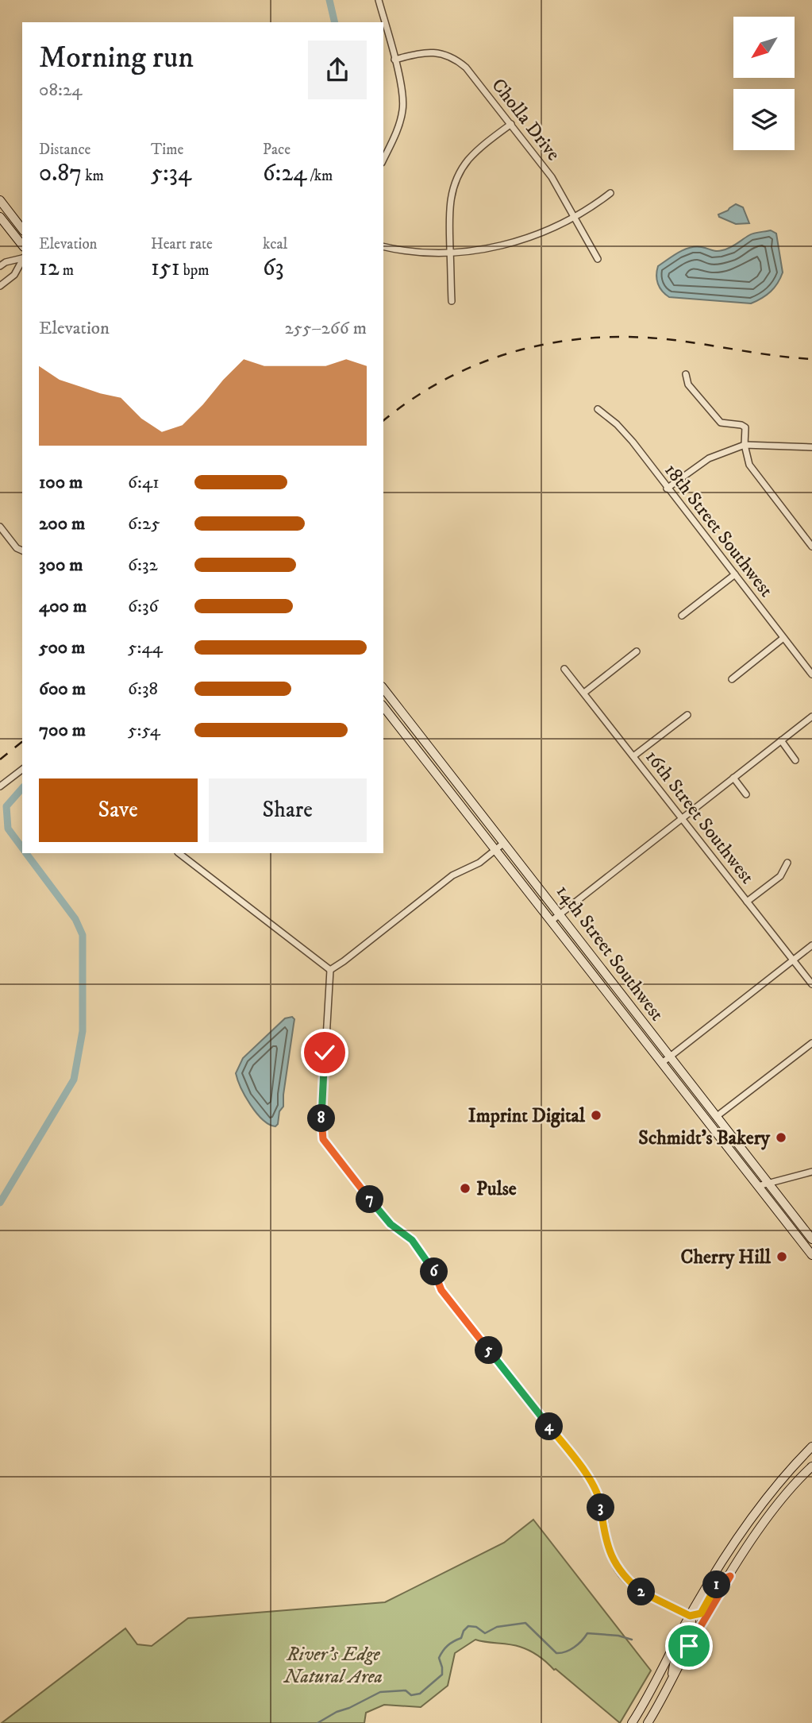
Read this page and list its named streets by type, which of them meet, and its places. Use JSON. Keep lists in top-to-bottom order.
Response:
{
  "streets": {
    "main road": ["14th Street Southwest"],
    "street": ["Cholla Drive", "18th Street Southwest", "16th Street Southwest"]
  },
  "parks": ["River's Edge Natural Area"],
  "places": [
    "Imprint Digital",
    "Schmidt's Bakery",
    "Pulse",
    "Cherry Hill"
  ],
  "north": "bottom left",
  "page": {
    "heading": ["Morning run", "08:24"],
    "stats": [
      ["Distance", "0.87 km"],
      ["Time", "5:34"],
      ["Pace", "6:24 /km"],
      ["Elevation", "12 m"],
      ["Heart rate", "151 bpm"],
      ["kcal", "63"]
    ],
    "chart": ["Elevation", "255–266 m"],
    "list": [
      {
        "name": "100 m",
        "note": "6:41"
      },
      {
        "name": "200 m",
        "note": "6:25"
      },
      {
        "name": "300 m",
        "note": "6:32"
      },
      {
        "name": "400 m",
        "note": "6:36"
      },
      {
        "name": "500 m",
        "note": "5:44"
      },
      {
        "name": "600 m",
        "note": "6:38"
      },
      {
        "name": "700 m",
        "note": "5:54"
      }
    ],
    "buttons": ["Save", "Share"],
    "pins": [
      "8",
      "7",
      "6",
      "5",
      "4",
      "3",
      "1",
      "2"
    ]
  }
}
